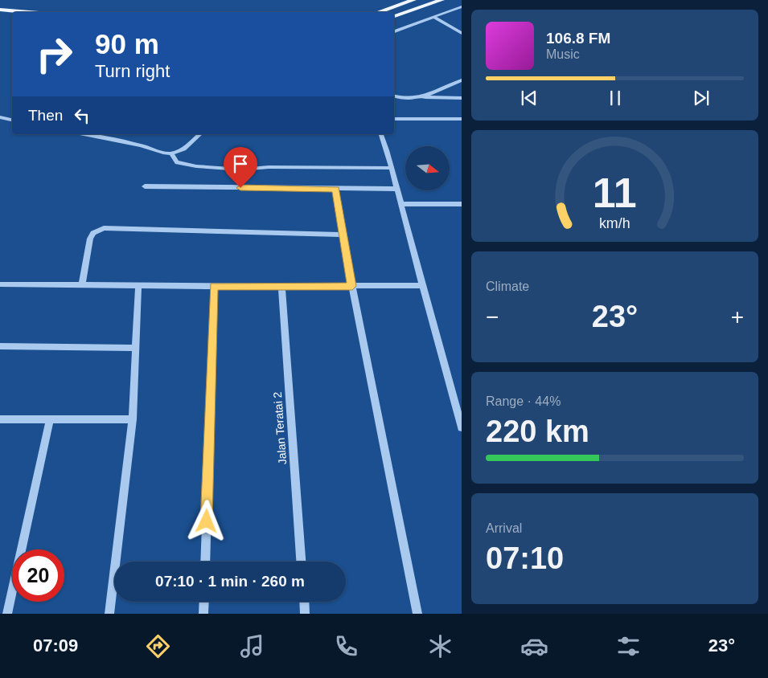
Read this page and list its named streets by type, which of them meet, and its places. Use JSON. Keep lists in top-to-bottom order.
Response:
{
  "streets": {
    "street": ["Jalan Teratai 2"]
  },
  "north": "right",
  "page": {
    "turn": ["90 m", "Turn right"],
    "song": ["106.8 FM", "Music"],
    "then": "Then",
    "tile": [
      "Climate",
      ["Range · 44%", "220 km"],
      ["Arrival", "07:10"]
    ],
    "heat": ["−", "23°", "+"],
    "limit": "20",
    "trip": "07:10 · 1 min · 260 m",
    "tabs": ["07:09", "23°"],
    "gauge": ["11", "km/h"]
  }
}
